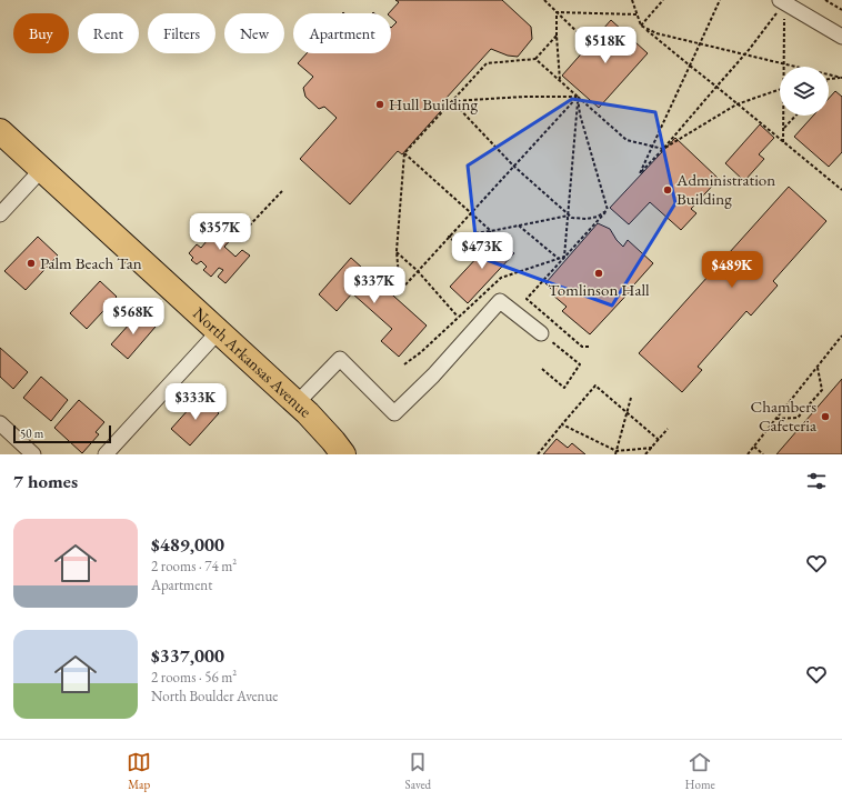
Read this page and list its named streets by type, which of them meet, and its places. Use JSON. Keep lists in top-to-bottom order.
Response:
{
  "streets": {
    "highway": ["North Arkansas Avenue"]
  },
  "places": [
    "Hull Building",
    "Administration Building",
    "Palm Beach Tan",
    "Tomlinson Hall",
    "Chambers Cafeteria"
  ],
  "scale_bar": "50 m",
  "page": {
    "chip": [
      "Buy",
      "Rent",
      "Filters",
      "New",
      "Apartment"
    ],
    "price": [
      "$518K",
      "$357K",
      "$473K",
      "$489K",
      "$337K",
      "$568K",
      "$333K"
    ],
    "scale": "50 m",
    "heading": "7 homes",
    "list": [
      {
        "name": "$489,000",
        "note": "2 rooms · 74 m² · Apartment"
      },
      {
        "name": "$337,000",
        "note": "2 rooms · 56 m² · North Boulder Avenue"
      }
    ],
    "tabs": ["Map", "Saved", "Home"]
  }
}
